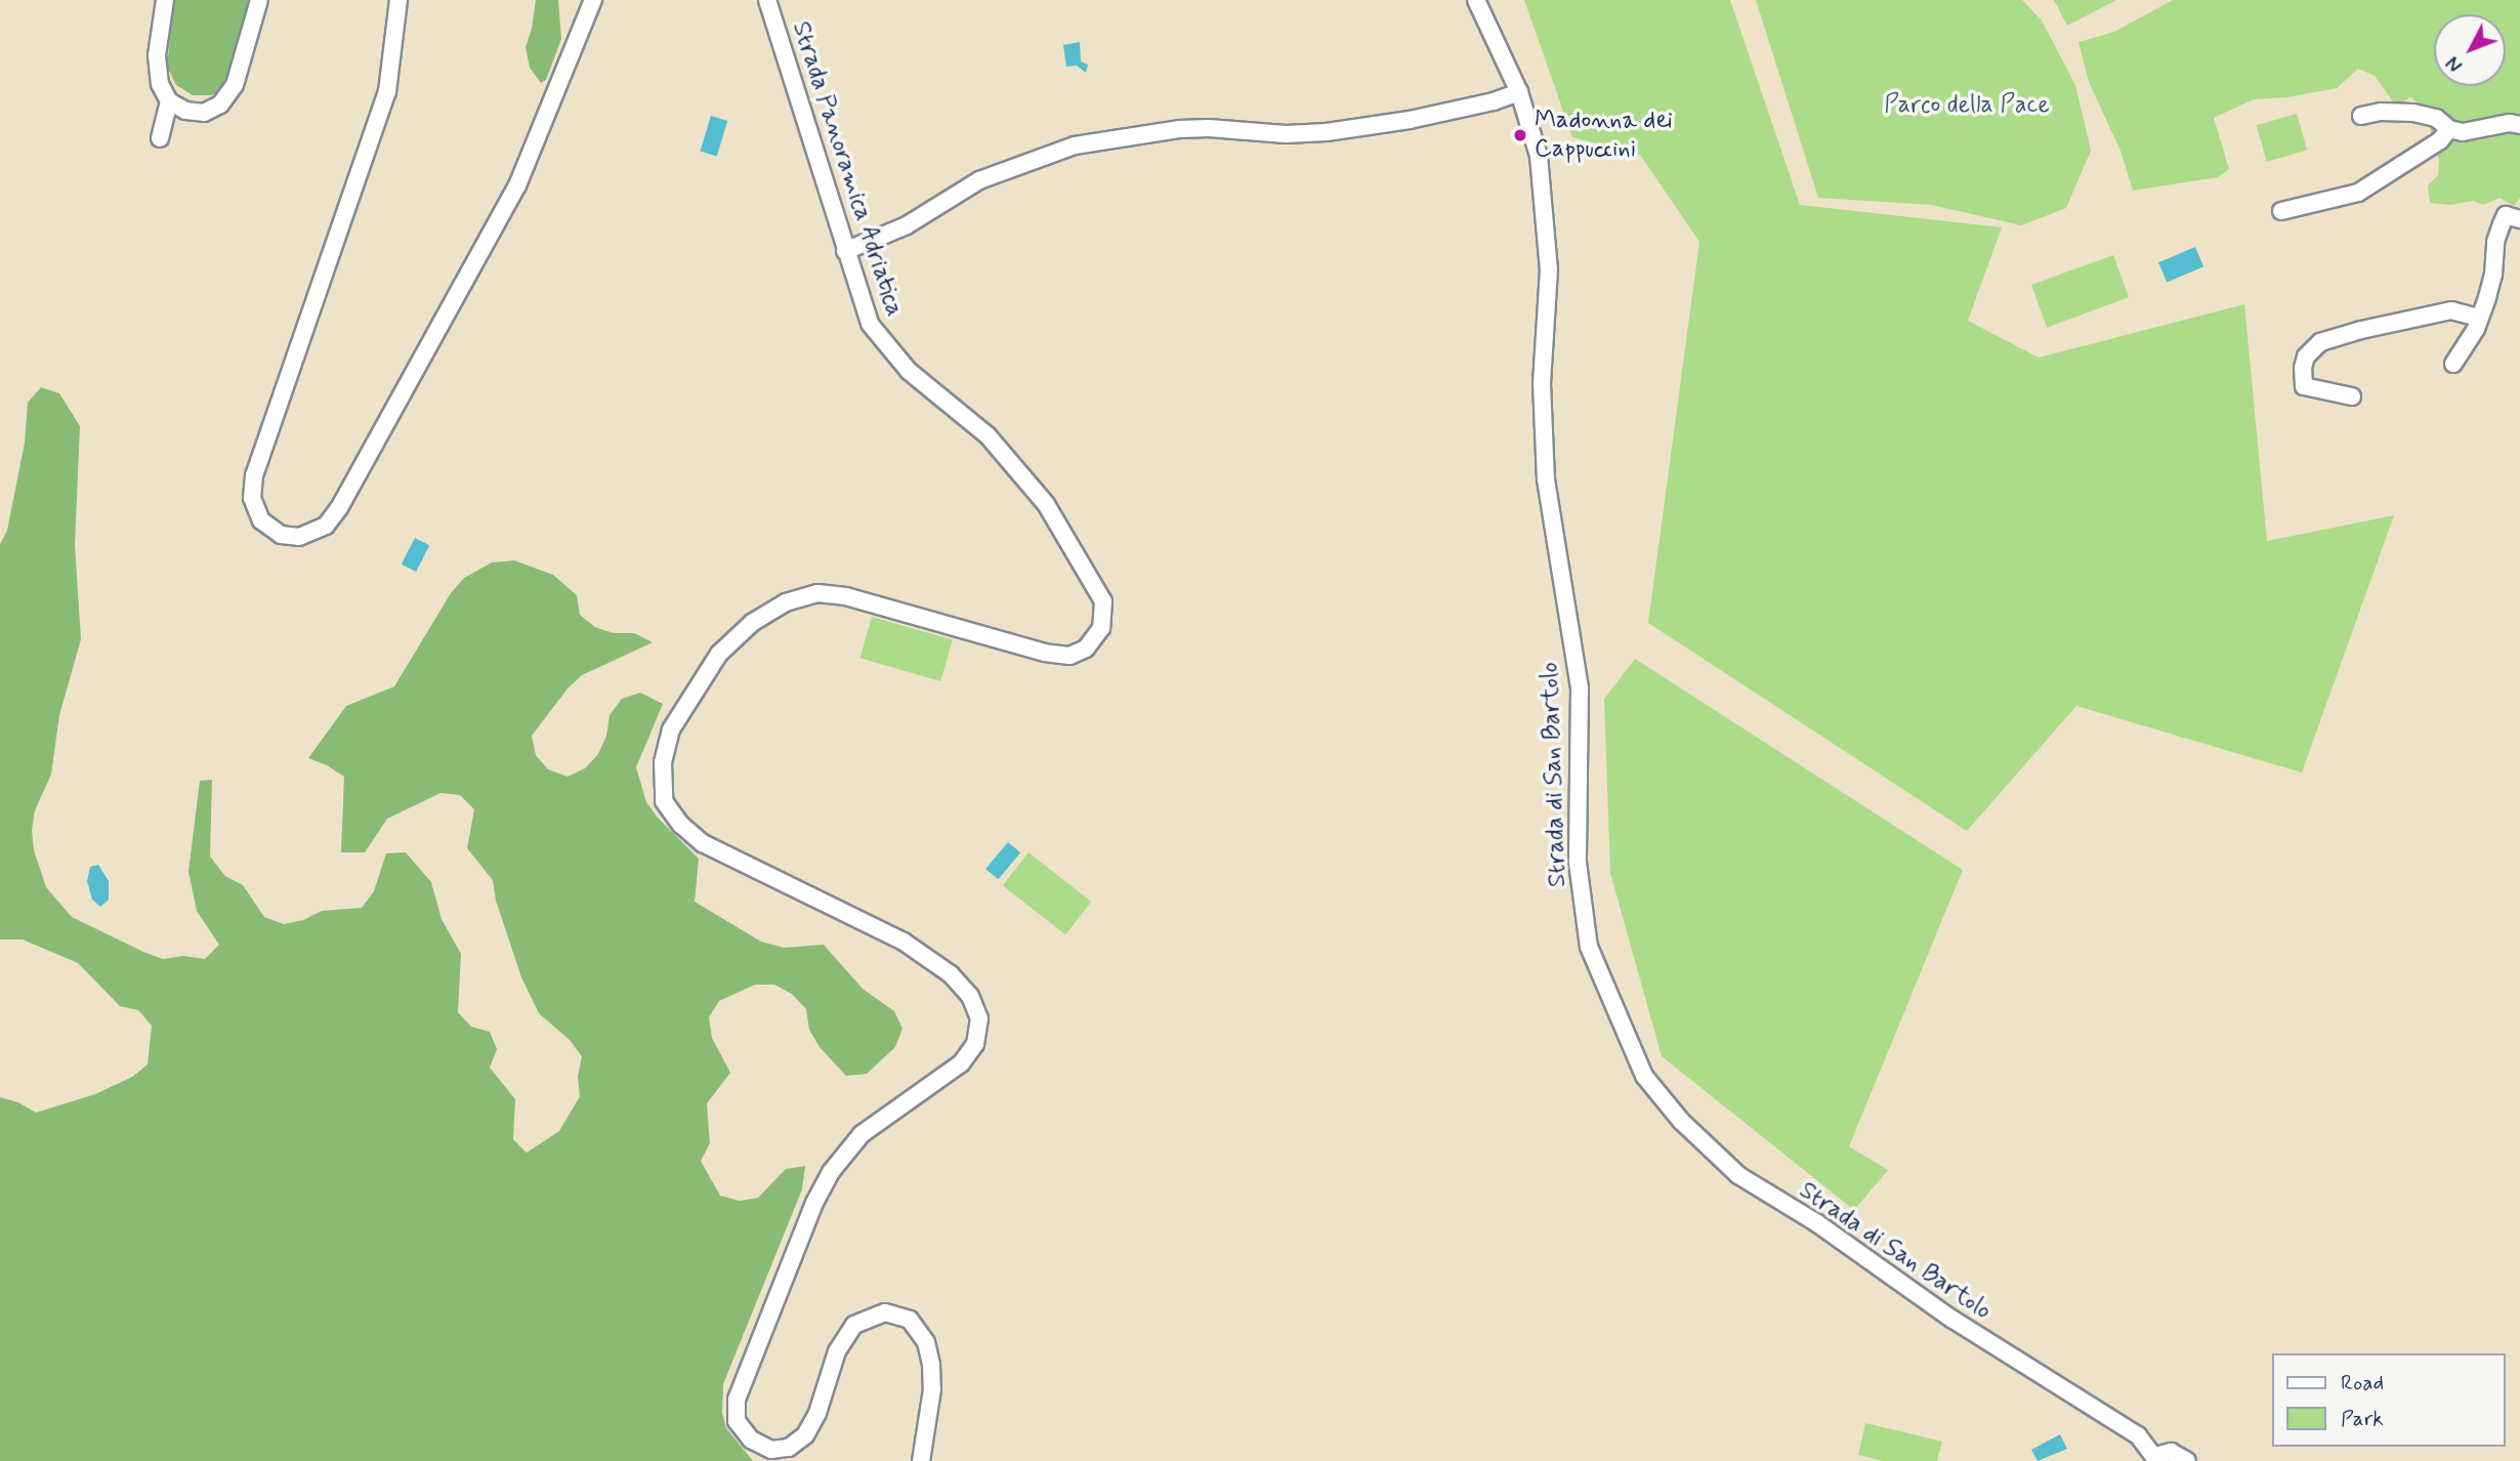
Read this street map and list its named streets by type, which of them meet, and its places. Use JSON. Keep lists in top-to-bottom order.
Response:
{
  "streets": {
    "street": ["Strada Panoramica Adriatica", "Strada di San Bartolo"]
  },
  "parks": ["Parco della Pace"],
  "places": ["Madonna dei Cappuccini"],
  "legend": ["Road", "Park"],
  "north": "bottom left"
}
